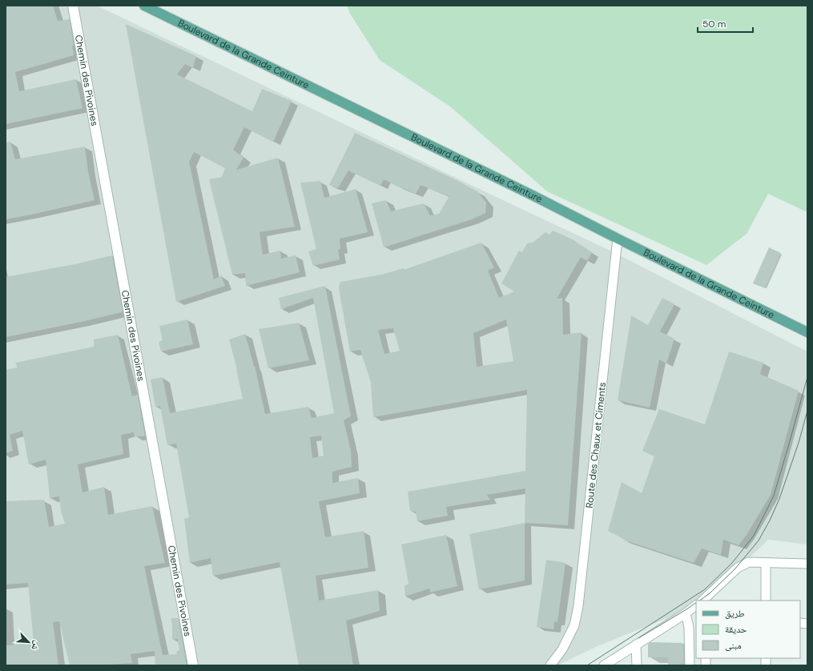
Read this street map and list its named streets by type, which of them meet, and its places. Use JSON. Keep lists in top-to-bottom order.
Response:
{
  "streets": {
    "main road": ["Boulevard de la Grande Ceinture"],
    "street": ["Chemin des Pivoines", "Route des Chaux et Ciments"]
  },
  "crossings": [
    ["Boulevard de la Grande Ceinture", "Route des Chaux et Ciments"]
  ],
  "legend": ["طريق", "حديقة", "مبنى"],
  "scale_bar": "50 m",
  "north": "bottom right"
}
